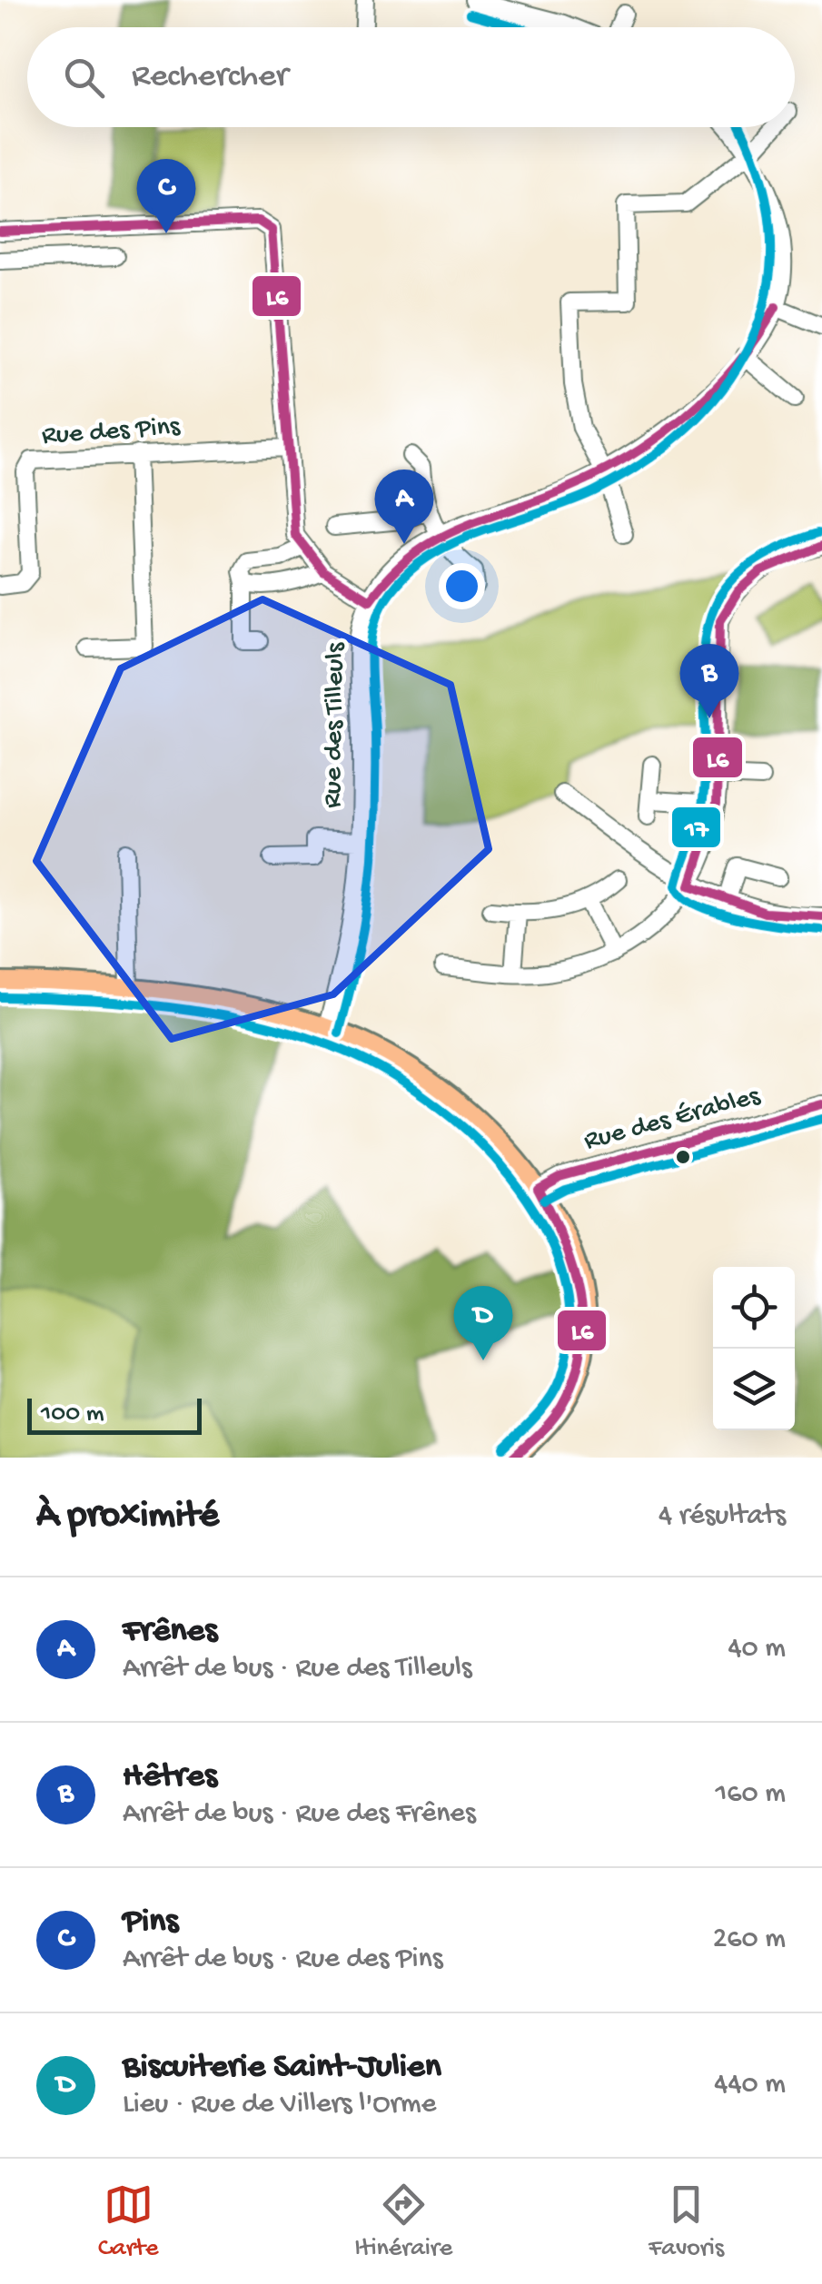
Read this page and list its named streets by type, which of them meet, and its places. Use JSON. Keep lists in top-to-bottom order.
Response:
{
  "streets": {
    "street": ["Rue des Pins", "Rue des Tilleuls", "Rue des Érables"]
  },
  "lines": ["transit line 17", "transit line L6"],
  "scale_bar": "100 m",
  "page": {
    "search": "Rechercher",
    "pins": [
      "C",
      "A",
      "B",
      "D"
    ],
    "scale": "100 m",
    "heading": ["À proximité", "4 résultats"],
    "list": [
      {
        "mark": "A",
        "name": "Frênes",
        "note": "Arrêt de bus · Rue des Tilleuls",
        "value": "40 m"
      },
      {
        "mark": "B",
        "name": "Hêtres",
        "note": "Arrêt de bus · Rue des Frênes",
        "value": "160 m"
      },
      {
        "mark": "C",
        "name": "Pins",
        "note": "Arrêt de bus · Rue des Pins",
        "value": "260 m"
      },
      {
        "mark": "D",
        "name": "Biscuiterie Saint-Julien",
        "note": "Lieu · Rue de Villers l'Orme",
        "value": "440 m"
      }
    ],
    "nav": ["Carte", "Itinéraire", "Favoris"]
  }
}
